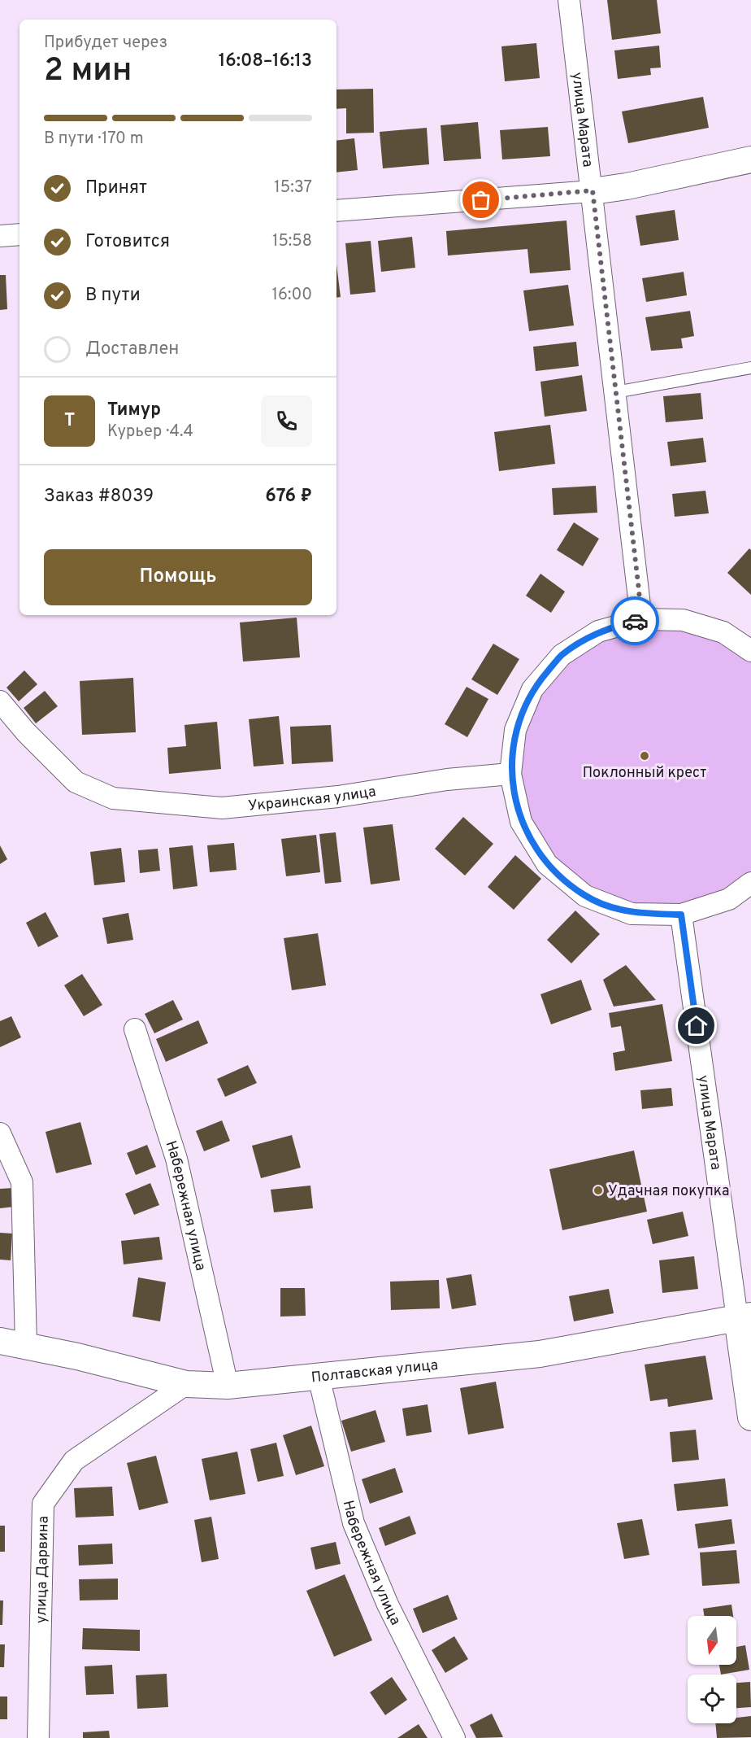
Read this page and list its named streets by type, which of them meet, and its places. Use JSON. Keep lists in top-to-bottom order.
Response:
{
  "streets": {
    "street": [
      "улица Марата",
      "Украинская улица",
      "Набережная улица",
      "Полтавская улица",
      "улица Дарвина"
    ]
  },
  "crossings": [
    ["улица Марата", "Полтавская улица"],
    ["Набережная улица", "Полтавская улица"],
    ["Полтавская улица", "улица Дарвина"]
  ],
  "places": ["Поклонный крест", "Удачная покупка"],
  "north": "bottom",
  "page": {
    "heading": ["2 мин", "Прибудет через", "16:08–16:13"],
    "panel": [
      "Тимур",
      "Курьер · 4.4",
      "Заказ #8039",
      "676 ₽"
    ],
    "bar": "В пути · 170 m",
    "list": [
      ["Принят", "15:37"],
      ["Готовится", "15:58"],
      ["В пути", "16:00"],
      "Доставлен"
    ],
    "round": "Т",
    "buttons": "Помощь"
  }
}
